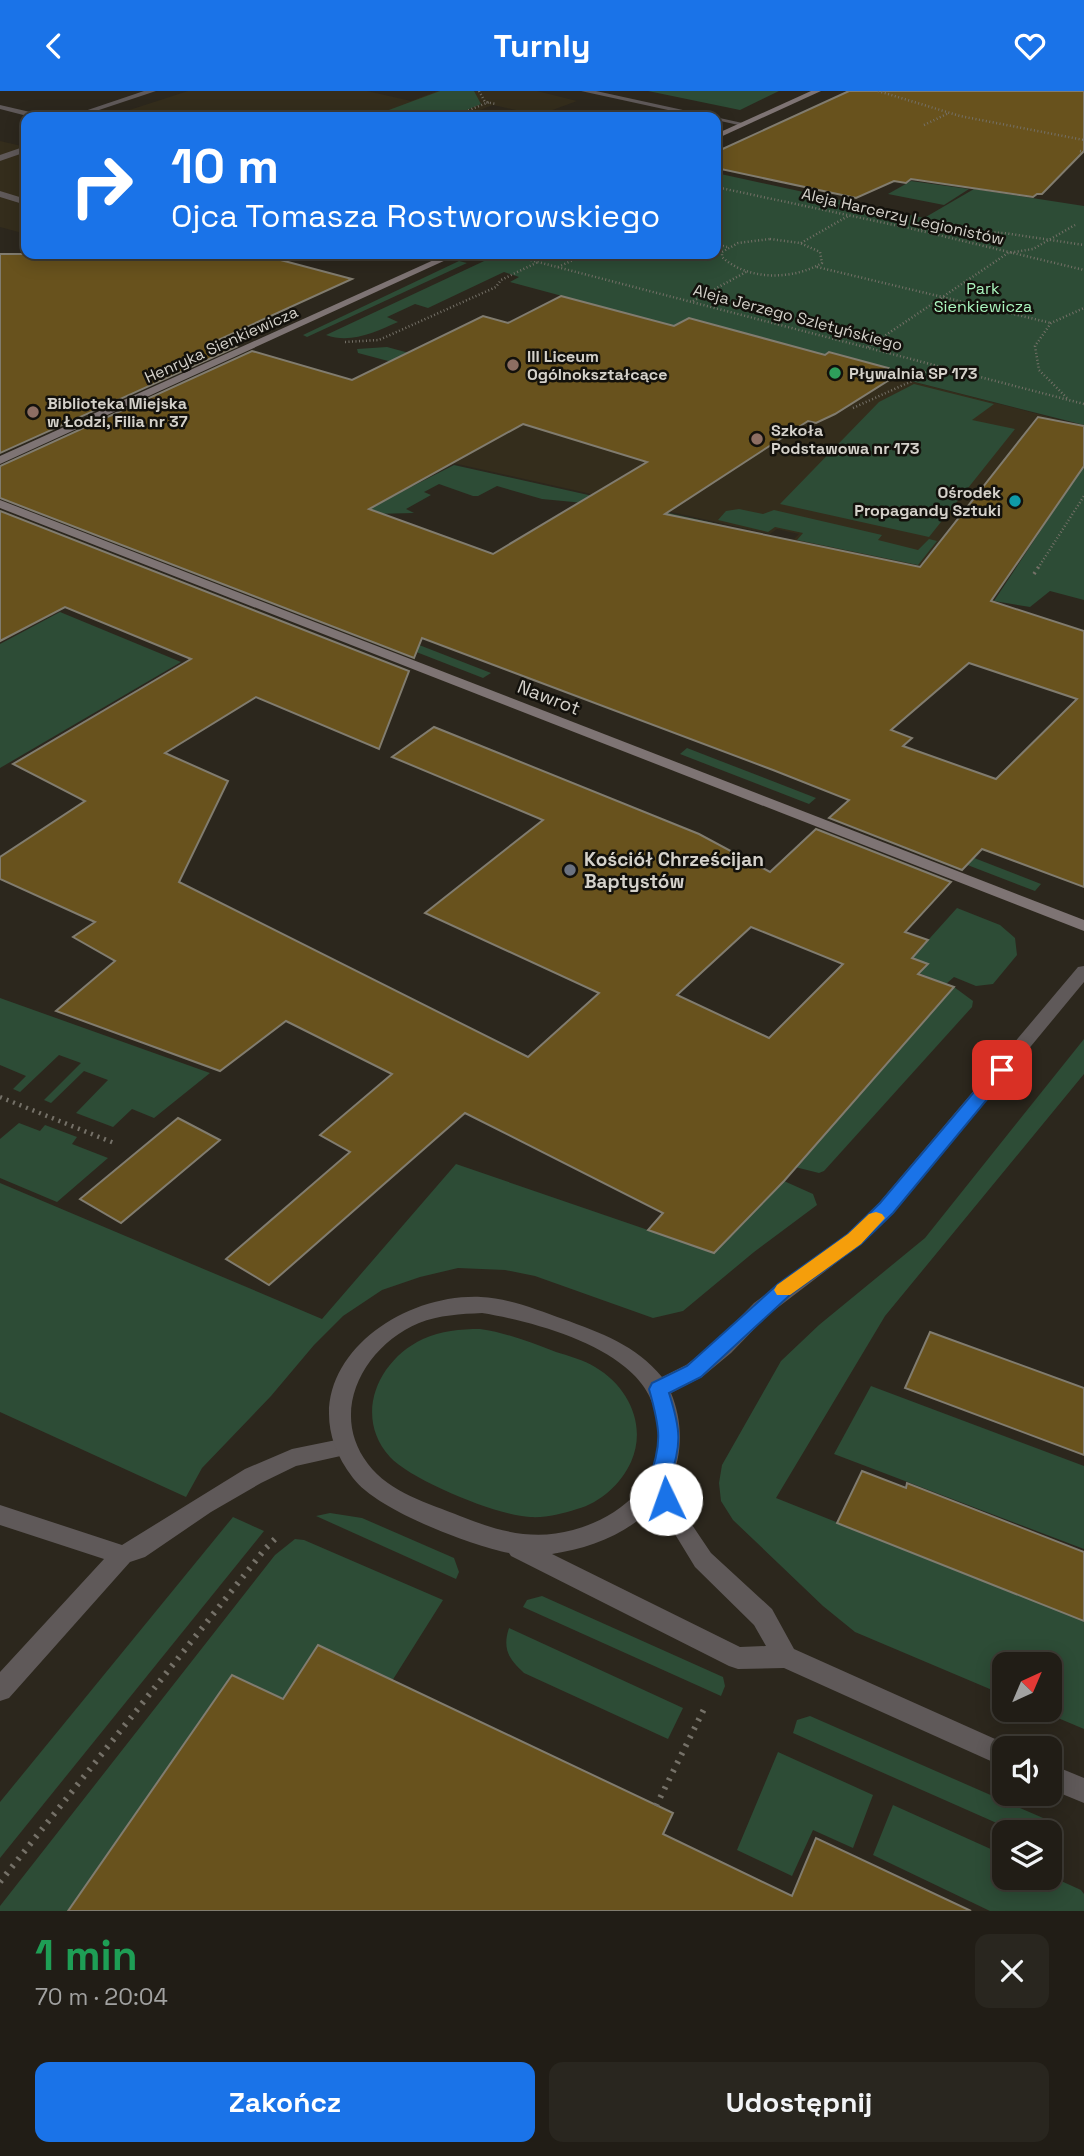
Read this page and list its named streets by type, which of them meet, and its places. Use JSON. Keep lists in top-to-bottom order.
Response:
{
  "streets": {
    "street": ["Henryka Sienkiewicza", "Nawrot"],
    "path": ["Aleja Harcerzy Legionistów", "Aleja Jerzego Szletyńskiego"]
  },
  "parks": ["Park Sienkiewicza"],
  "places": [
    "III Liceum Ogólnokształcące",
    "Pływalnia SP 173",
    "Biblioteka Miejska w Łodzi, Filia nr 37",
    "Szkoła Podstawowa nr 173",
    "Ośrodek Propagandy Sztuki",
    "Kościół Chrześcijan Baptystów"
  ],
  "north": "top right",
  "page": {
    "header": "Turnly",
    "turn": ["10 m", "Ojca Tomasza Rostworowskiego"],
    "heading": ["1 min", "70 m · 20:04"],
    "buttons": ["Zakończ", "Udostępnij"]
  }
}
